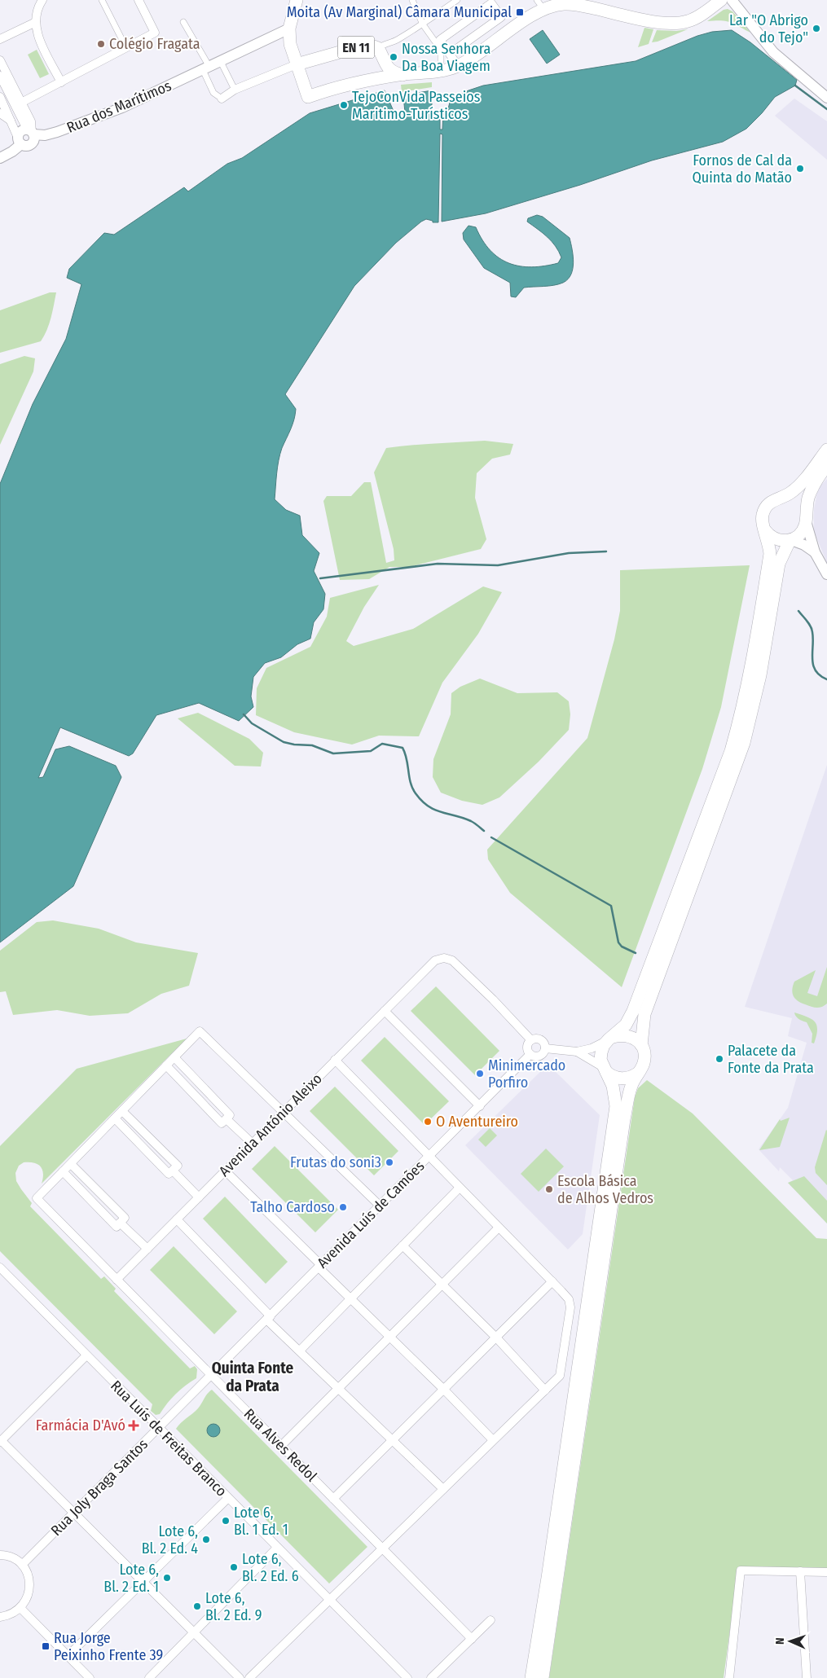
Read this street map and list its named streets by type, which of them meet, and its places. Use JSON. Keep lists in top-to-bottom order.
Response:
{
  "streets": {
    "main road": ["EN 11"],
    "street": [
      "Rua dos Marítimos",
      "Avenida António Aleixo",
      "Avenida Luís de Camões",
      "Rua Luís de Freitas Branco",
      "Rua Alves Redol",
      "Rua Joly Braga Santos"
    ]
  },
  "crossings": [
    ["EN 11", "Rua dos Marítimos"],
    ["Avenida António Aleixo", "Avenida Luís de Camões"],
    ["Avenida António Aleixo", "Rua Alves Redol"],
    ["Avenida Luís de Camões", "Rua Alves Redol"],
    ["Avenida Luís de Camões", "Rua Joly Braga Santos"],
    ["Rua Luís de Freitas Branco", "Rua Joly Braga Santos"],
    ["Rua Alves Redol", "Rua Joly Braga Santos"]
  ],
  "districts": ["Quinta Fonte da Prata"],
  "places": {
    "transit": ["Moita (Av Marginal) Câmara Municipal", "Rua Jorge Peixinho Frente 39"],
    "other": [
      "Lar \"O Abrigo do Tejo\"",
      "Colégio Fragata",
      "Nossa Senhora Da Boa Viagem",
      "TejoConVida Passeios Maritimo-Turísticos",
      "Fornos de Cal da Quinta do Matão",
      "Palacete da Fonte da Prata",
      "Minimercado Porfiro",
      "O Aventureiro",
      "Frutas do soni3",
      "Escola Básica de Alhos Vedros",
      "Talho Cardoso",
      "Lote 6, Bl. 1 Ed. 1",
      "Lote 6, Bl. 2 Ed. 4",
      "Lote 6, Bl. 2 Ed. 6",
      "Lote 6, Bl. 2 Ed. 1",
      "Lote 6, Bl. 2 Ed. 9"
    ],
    "health": ["Farmácia D'Avó"]
  },
  "north": "left"
}
